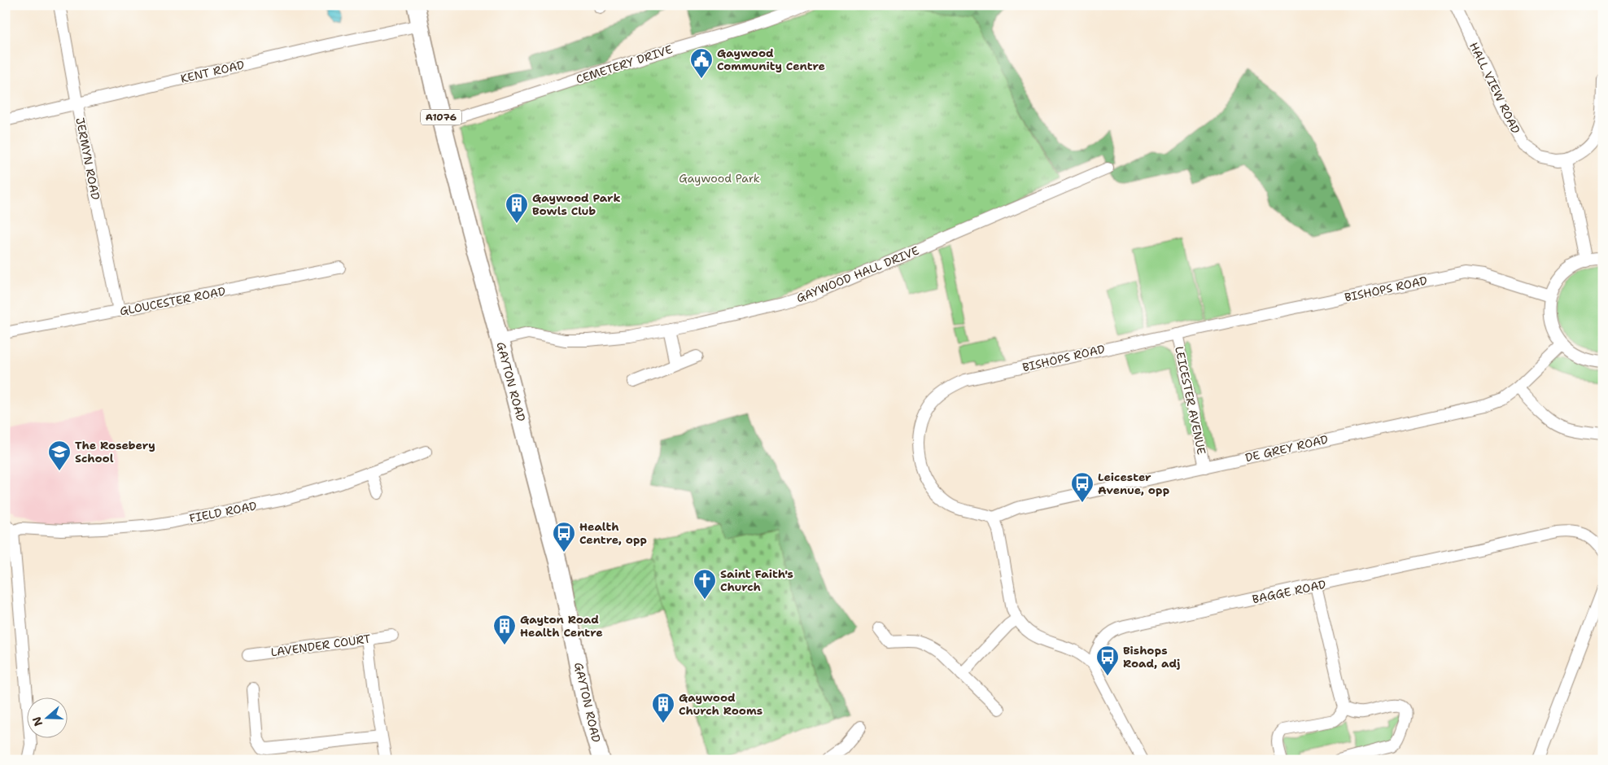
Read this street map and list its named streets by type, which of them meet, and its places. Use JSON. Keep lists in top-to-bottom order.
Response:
{
  "streets": {
    "main road": ["A1076", "GAYTON ROAD"],
    "street": [
      "CEMETERY DRIVE",
      "KENT ROAD",
      "HALL VIEW ROAD",
      "JERMYN ROAD",
      "GAYWOOD HALL DRIVE",
      "BISHOPS ROAD",
      "GLOUCESTER ROAD",
      "LEICESTER AVENUE",
      "DE GREY ROAD",
      "FIELD ROAD",
      "BAGGE ROAD",
      "LAVENDER COURT"
    ]
  },
  "crossings": [
    ["CEMETERY DRIVE", "GAYTON ROAD"],
    ["KENT ROAD", "JERMYN ROAD"],
    ["KENT ROAD", "GAYTON ROAD"],
    ["JERMYN ROAD", "GLOUCESTER ROAD"],
    ["GAYWOOD HALL DRIVE", "GAYTON ROAD"],
    ["BISHOPS ROAD", "LEICESTER AVENUE"],
    ["BISHOPS ROAD", "DE GREY ROAD"],
    ["LEICESTER AVENUE", "DE GREY ROAD"]
  ],
  "parks": ["Gaywood Park"],
  "places": {
    "public building": ["Gaywood Community Centre"],
    "building": ["Gaywood Park Bowls Club", "Gayton Road Health Centre", "Gaywood Church Rooms"],
    "school or university": ["The Rosebery School"],
    "bus stop": ["Leicester Avenue, opp", "Health Centre, opp", "Bishops Road, adj"],
    "church": ["Saint Faith's Church"]
  },
  "north": "left"
}
